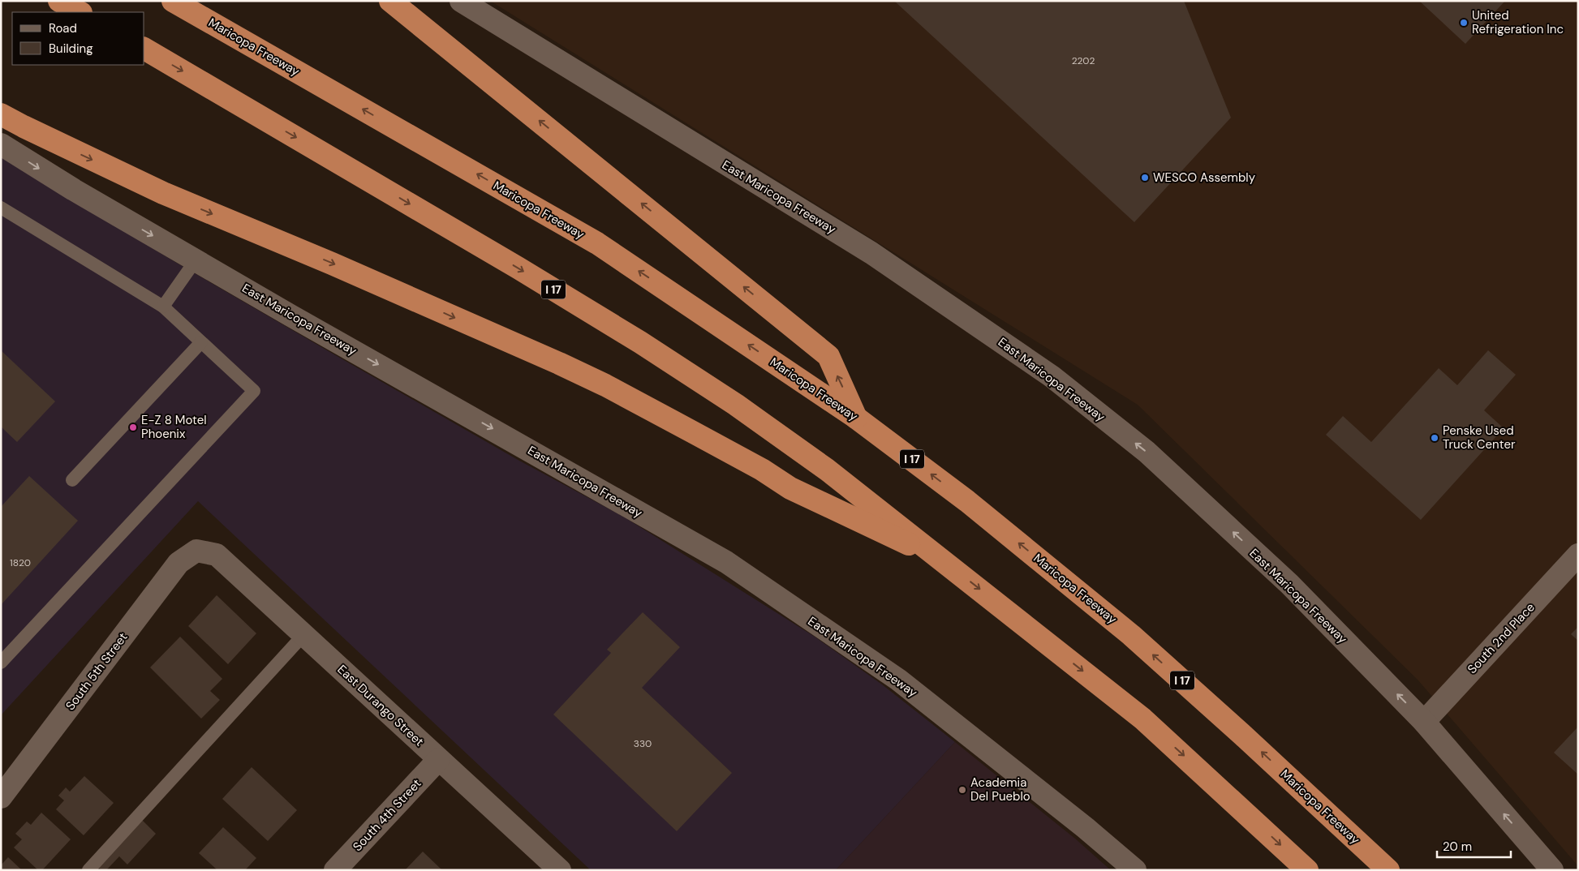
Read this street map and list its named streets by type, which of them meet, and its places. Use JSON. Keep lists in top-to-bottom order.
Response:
{
  "streets": {
    "highway": ["Maricopa Freeway", "I 17"],
    "main road": [
      "East Maricopa Freeway",
      "South 2nd Place",
      "South 5th Street",
      "East Durango Street",
      "South 4th Street"
    ]
  },
  "crossings": [
    ["East Maricopa Freeway", "South 2nd Place"],
    ["South 5th Street", "East Durango Street"],
    ["East Durango Street", "South 4th Street"]
  ],
  "places": [
    "United Refrigeration Inc",
    "WESCO Assembly",
    "E-Z 8 Motel Phoenix",
    "Penske Used Truck Center",
    "Academia Del Pueblo"
  ],
  "house_numbers": ["2202", "1820", "330"],
  "legend": ["Road", "Building"],
  "scale_bar": "20 m"
}
